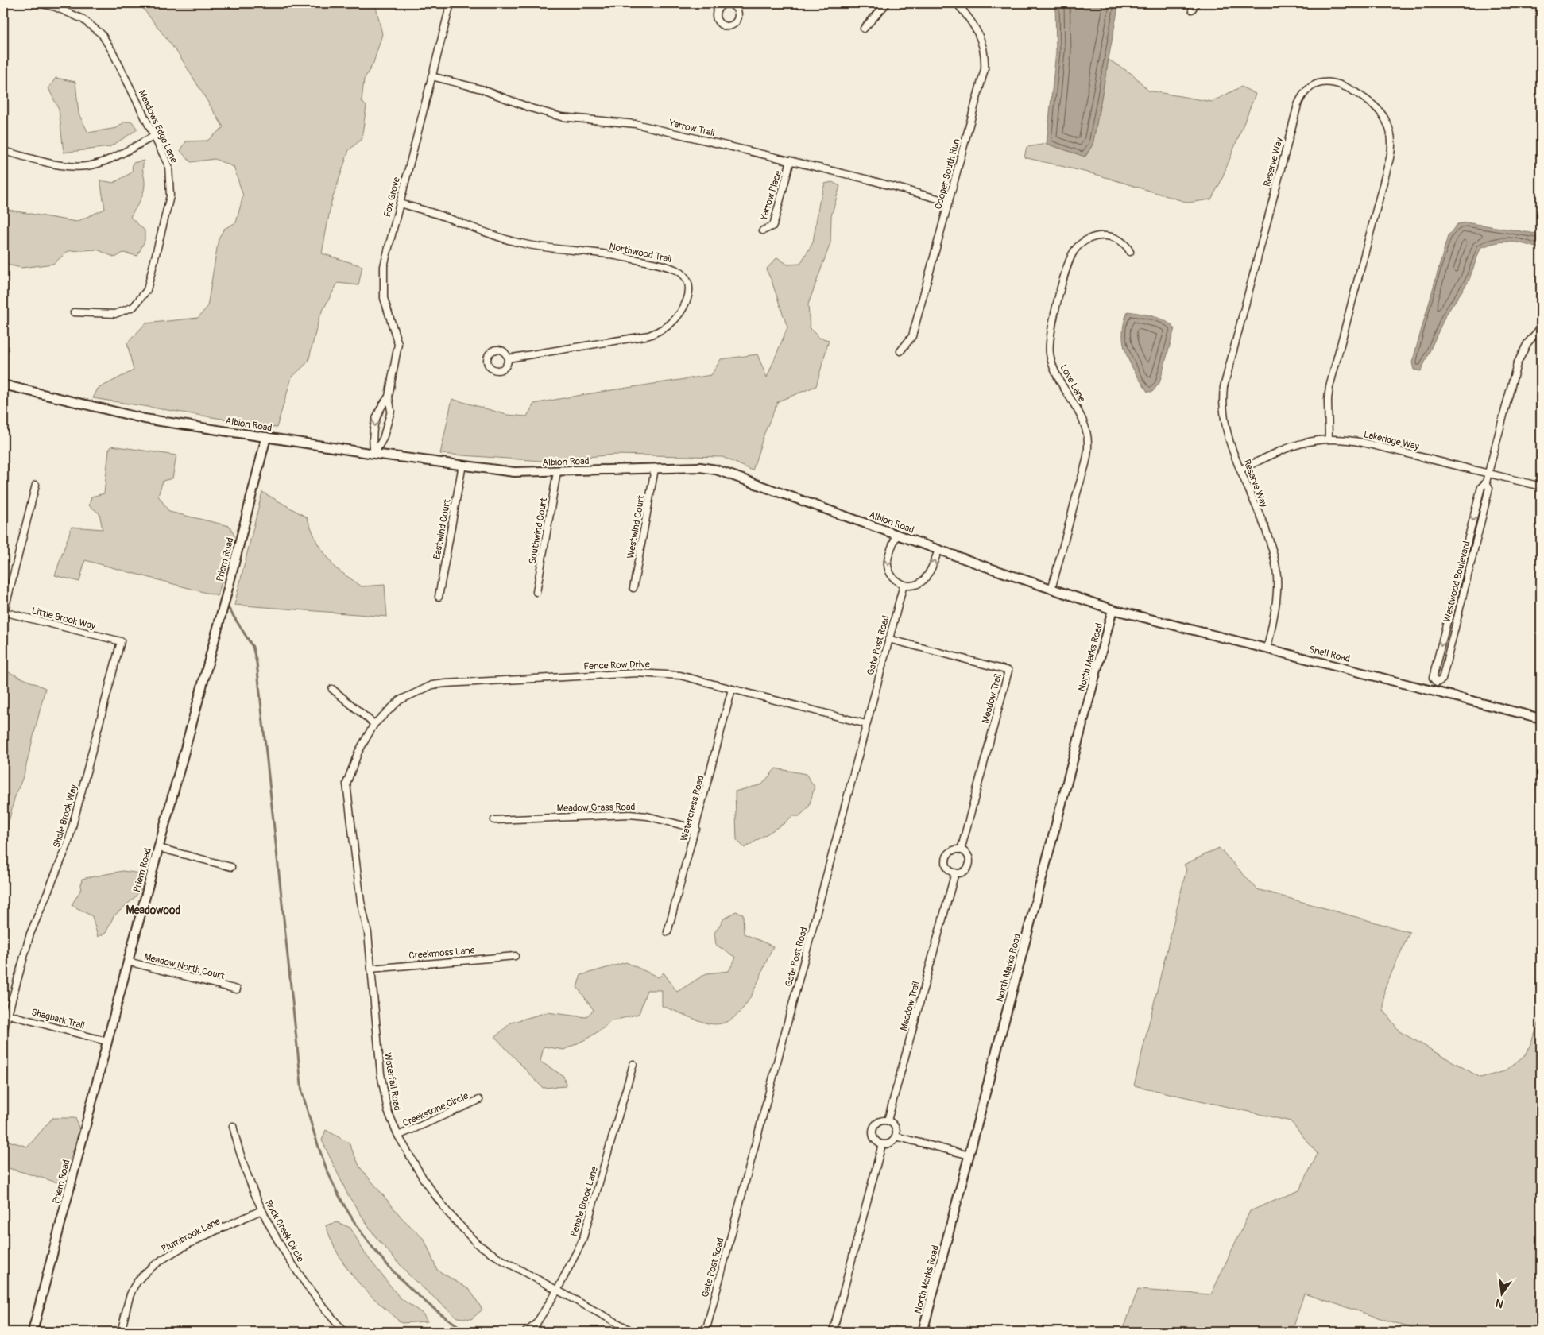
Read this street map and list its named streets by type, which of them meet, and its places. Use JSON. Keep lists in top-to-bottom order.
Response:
{
  "streets": {
    "street": [
      "Meadows Edge Lane",
      "Yarrow Trail",
      "Reserve Way",
      "Cooper South Run",
      "Yarrow Place",
      "Fox Grove",
      "Northwood Trail",
      "Love Lane",
      "Albion Road",
      "Lakeridge Way",
      "Westwind Court",
      "Eastwind Court",
      "Southwind Court",
      "Priem Road",
      "Westwood Boulevard",
      "Little Brook Way",
      "Gate Post Road",
      "Snell Road",
      "North Marks Road",
      "Fence Row Drive",
      "Meadow Trail",
      "Meadow Grass Road",
      "Watercress Road",
      "Shale Brook Way",
      "Creekmoss Lane",
      "Meadow North Court",
      "Shagbark Trail",
      "Waterfall Road",
      "Creekstone Circle",
      "Pebble Brook Lane",
      "Rock Creek Circle",
      "Plumbrook Lane"
    ]
  },
  "crossings": [
    ["Yarrow Trail", "Cooper South Run"],
    ["Yarrow Trail", "Yarrow Place"],
    ["Yarrow Trail", "Fox Grove"],
    ["Reserve Way", "Lakeridge Way"],
    ["Reserve Way", "Snell Road"],
    ["Fox Grove", "Northwood Trail"],
    ["Fox Grove", "Albion Road"],
    ["Love Lane", "Albion Road"],
    ["Albion Road", "Westwind Court"],
    ["Albion Road", "Eastwind Court"],
    ["Albion Road", "Southwind Court"],
    ["Albion Road", "Priem Road"],
    ["Albion Road", "Gate Post Road"],
    ["Albion Road", "Snell Road"],
    ["Albion Road", "North Marks Road"],
    ["Lakeridge Way", "Westwood Boulevard"],
    ["Priem Road", "Meadow North Court"],
    ["Priem Road", "Shagbark Trail"],
    ["Westwood Boulevard", "Snell Road"],
    ["Little Brook Way", "Shale Brook Way"],
    ["Gate Post Road", "Fence Row Drive"],
    ["Gate Post Road", "Meadow Trail"],
    ["Snell Road", "North Marks Road"],
    ["Fence Row Drive", "Watercress Road"],
    ["Fence Row Drive", "Waterfall Road"],
    ["Meadow Grass Road", "Watercress Road"],
    ["Shale Brook Way", "Shagbark Trail"],
    ["Creekmoss Lane", "Waterfall Road"],
    ["Waterfall Road", "Creekstone Circle"],
    ["Waterfall Road", "Pebble Brook Lane"],
    ["Rock Creek Circle", "Plumbrook Lane"]
  ],
  "districts": ["Meadowood"],
  "north": "bottom"
}
